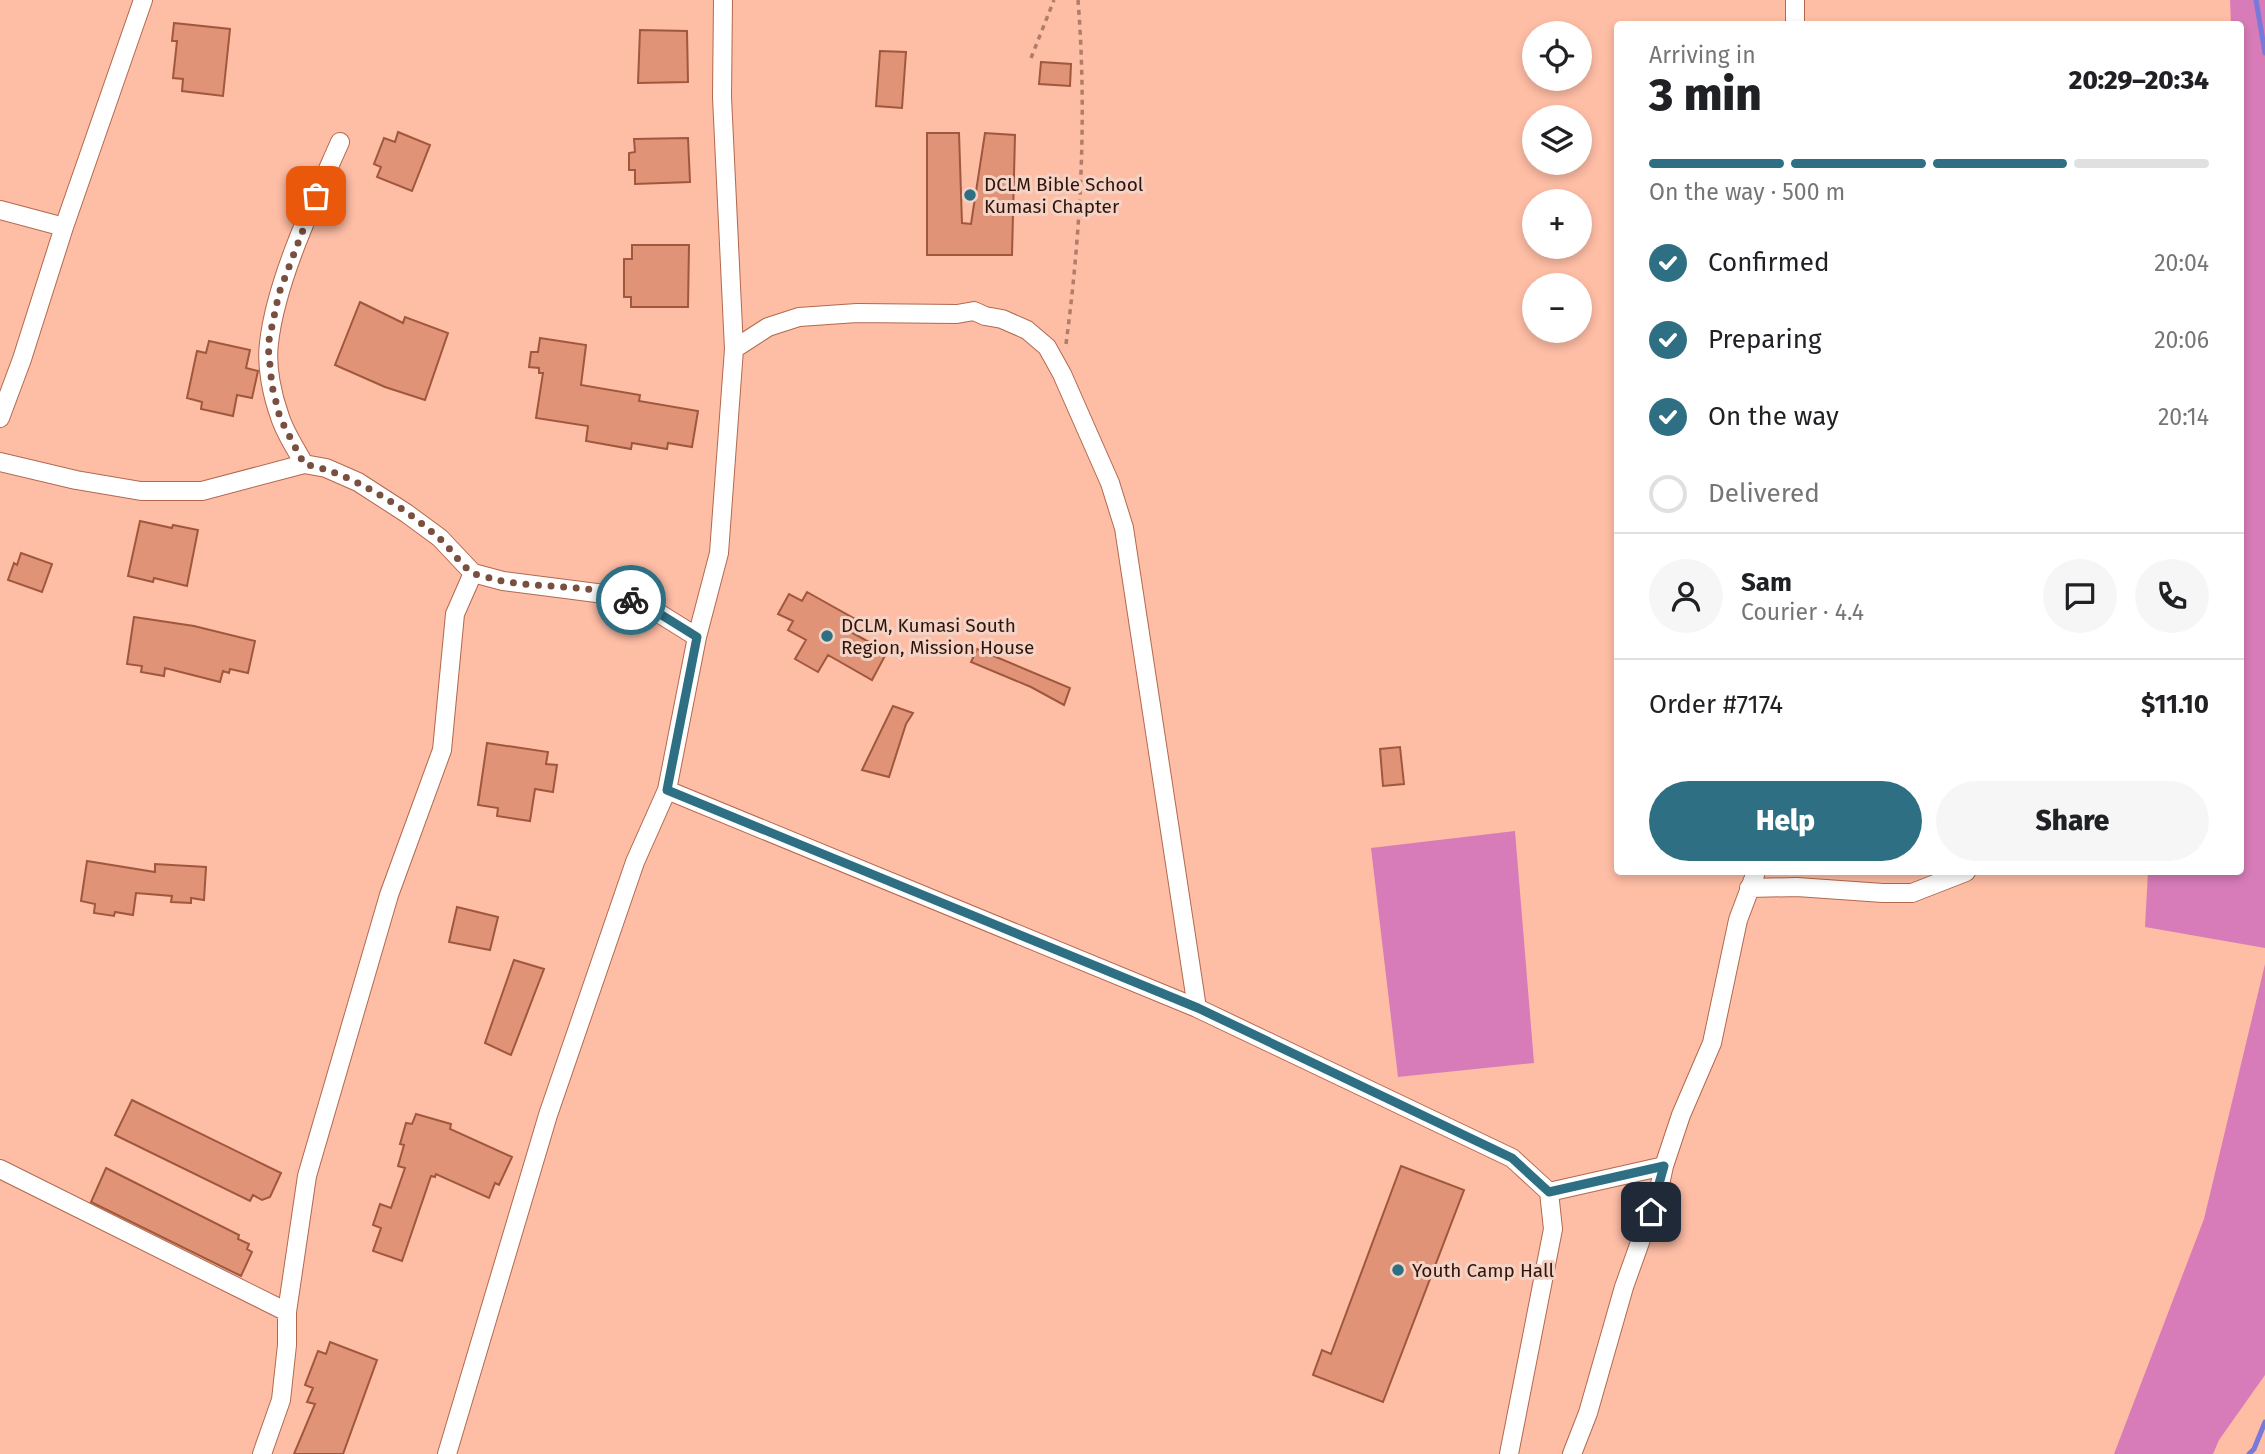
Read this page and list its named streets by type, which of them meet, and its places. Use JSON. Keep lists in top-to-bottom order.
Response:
{
  "places": ["DCLM Bible School Kumasi Chapter", "DCLM, Kumasi South Region, Mission House", "Youth Camp Hall"],
  "page": {
    "map_buttons": ["+", "−"],
    "heading": ["3 min", "Arriving in", "20:29–20:34"],
    "panel": [
      "Sam",
      "Courier · 4.4",
      "Order #7174",
      "$11.10"
    ],
    "bar": "On the way · 500 m",
    "list": [
      ["Confirmed", "20:04"],
      ["Preparing", "20:06"],
      ["On the way", "20:14"],
      "Delivered"
    ],
    "buttons": ["Help", "Share"]
  }
}
